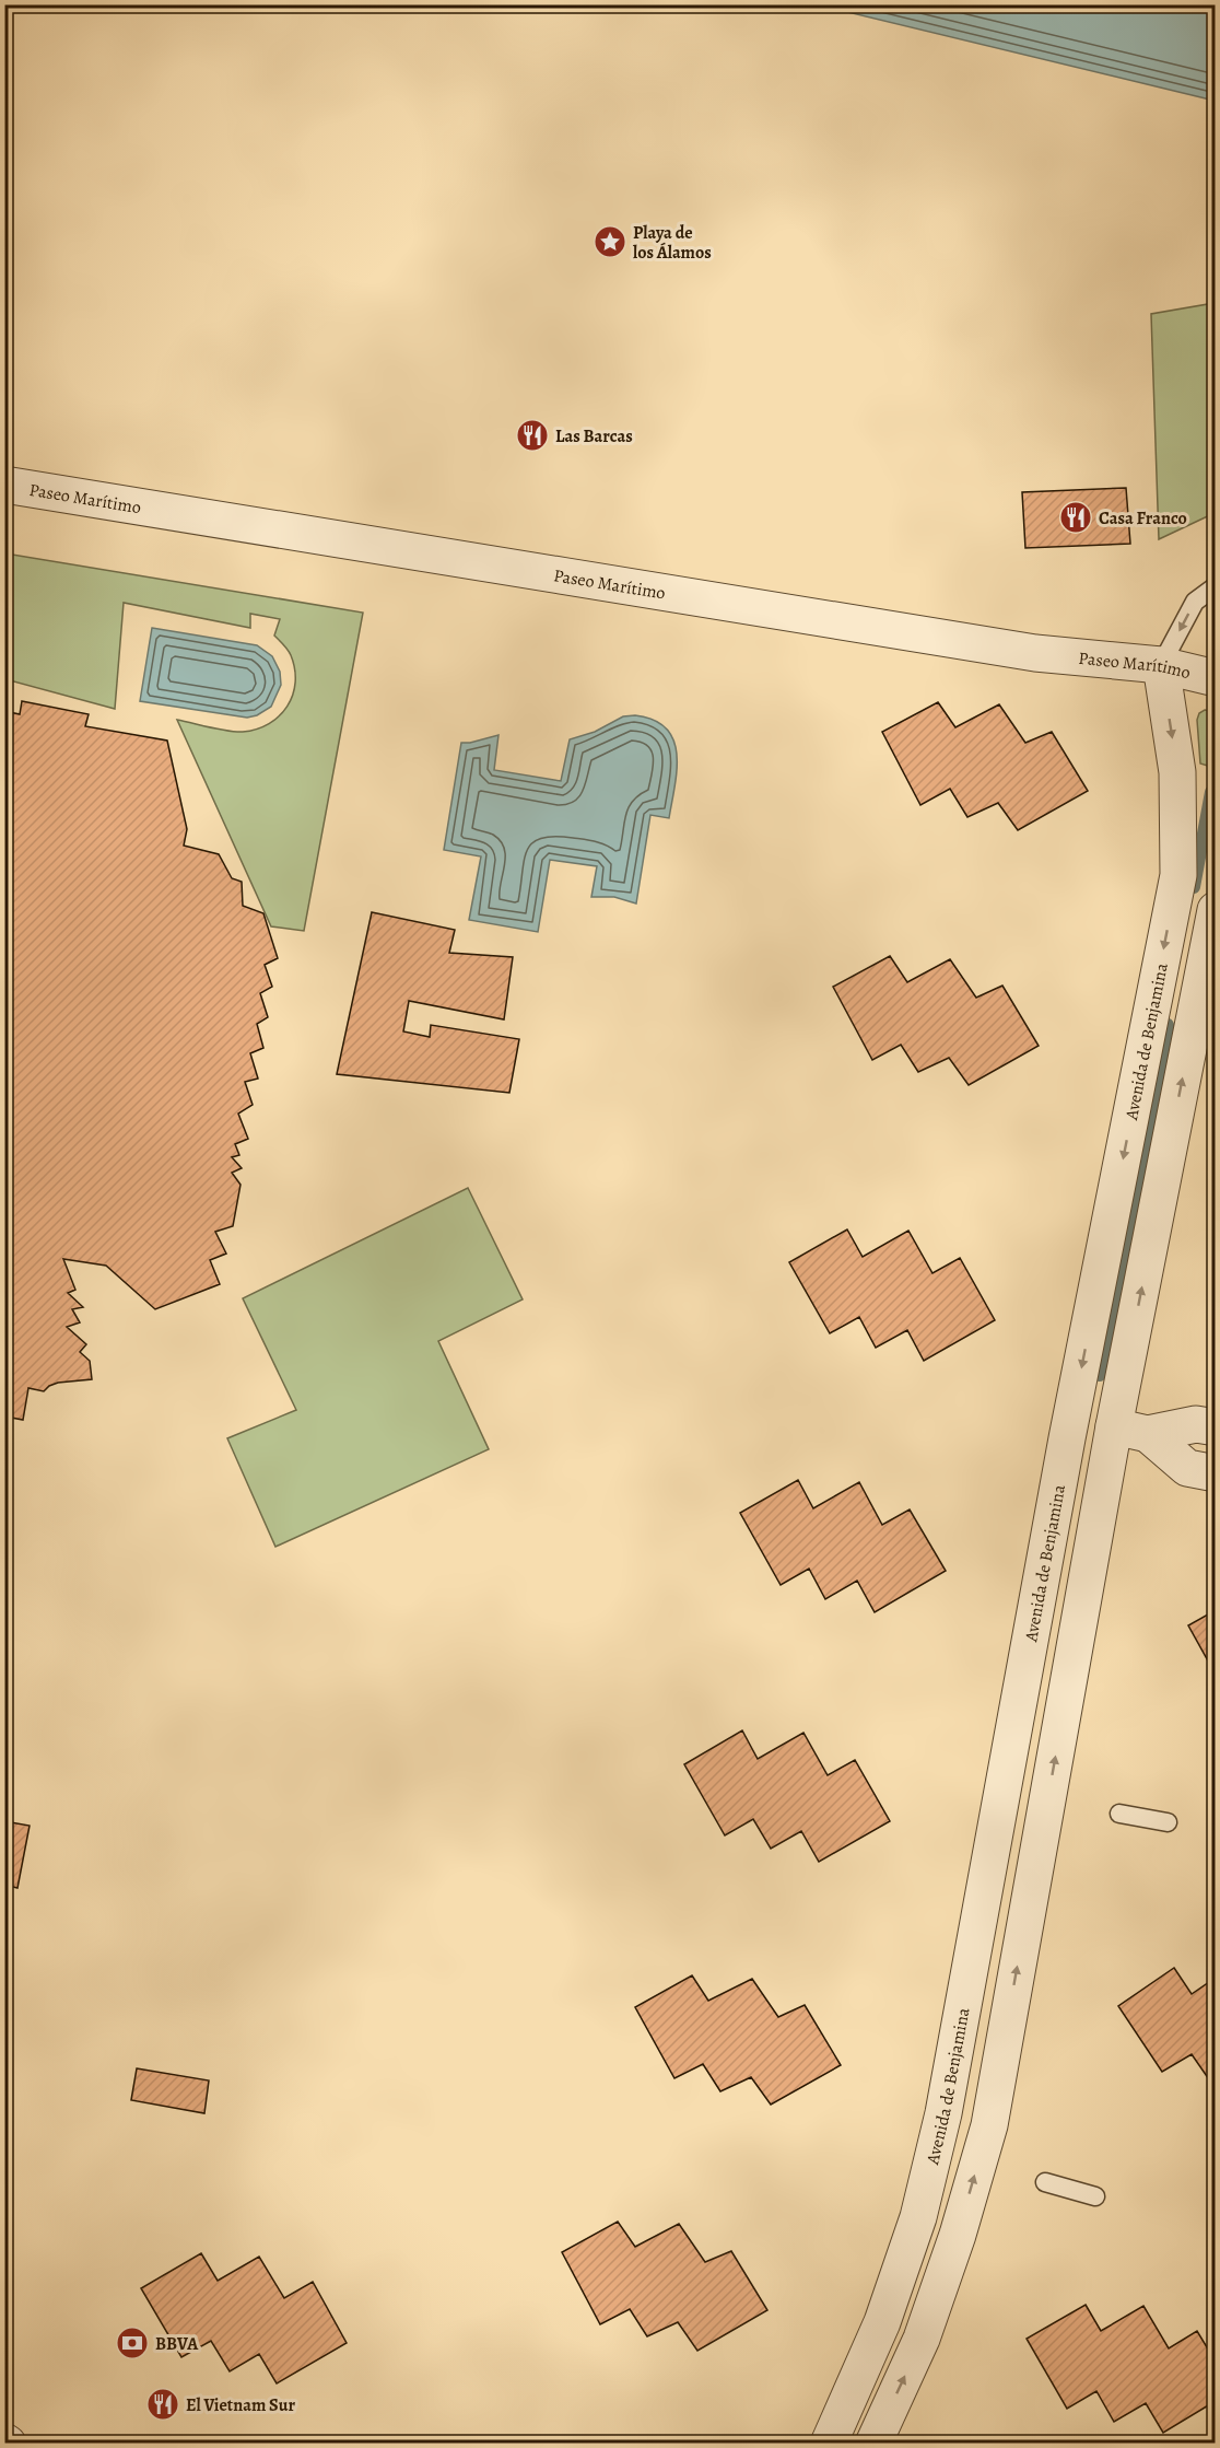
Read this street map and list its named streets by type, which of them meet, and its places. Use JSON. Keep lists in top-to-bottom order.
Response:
{
  "streets": {
    "street": ["Paseo Marítimo", "Avenida de Benjamina"]
  },
  "crossings": [
    ["Paseo Marítimo", "Avenida de Benjamina"]
  ],
  "places": {
    "place": ["Playa de los Álamos"],
    "restaurant": ["Las Barcas", "Casa Franco", "El Vietnam Sur"],
    "bank": ["BBVA"]
  }
}
